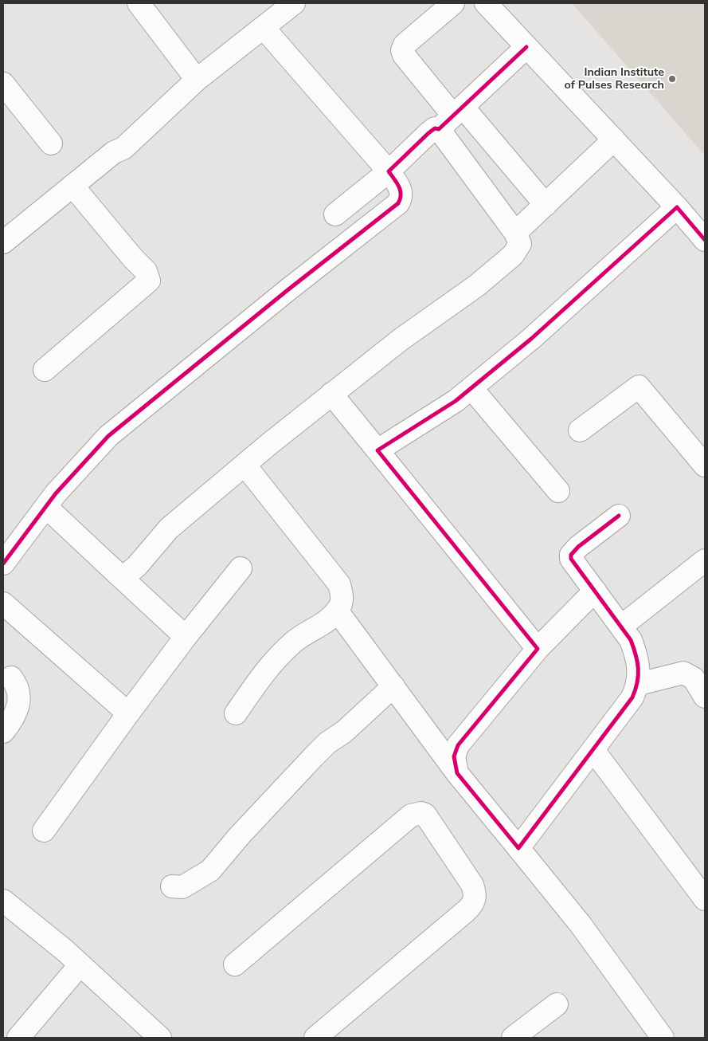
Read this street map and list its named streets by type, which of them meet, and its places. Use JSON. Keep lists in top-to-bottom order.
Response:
{
  "places": ["Indian Institute of Pulses Research"]
}
